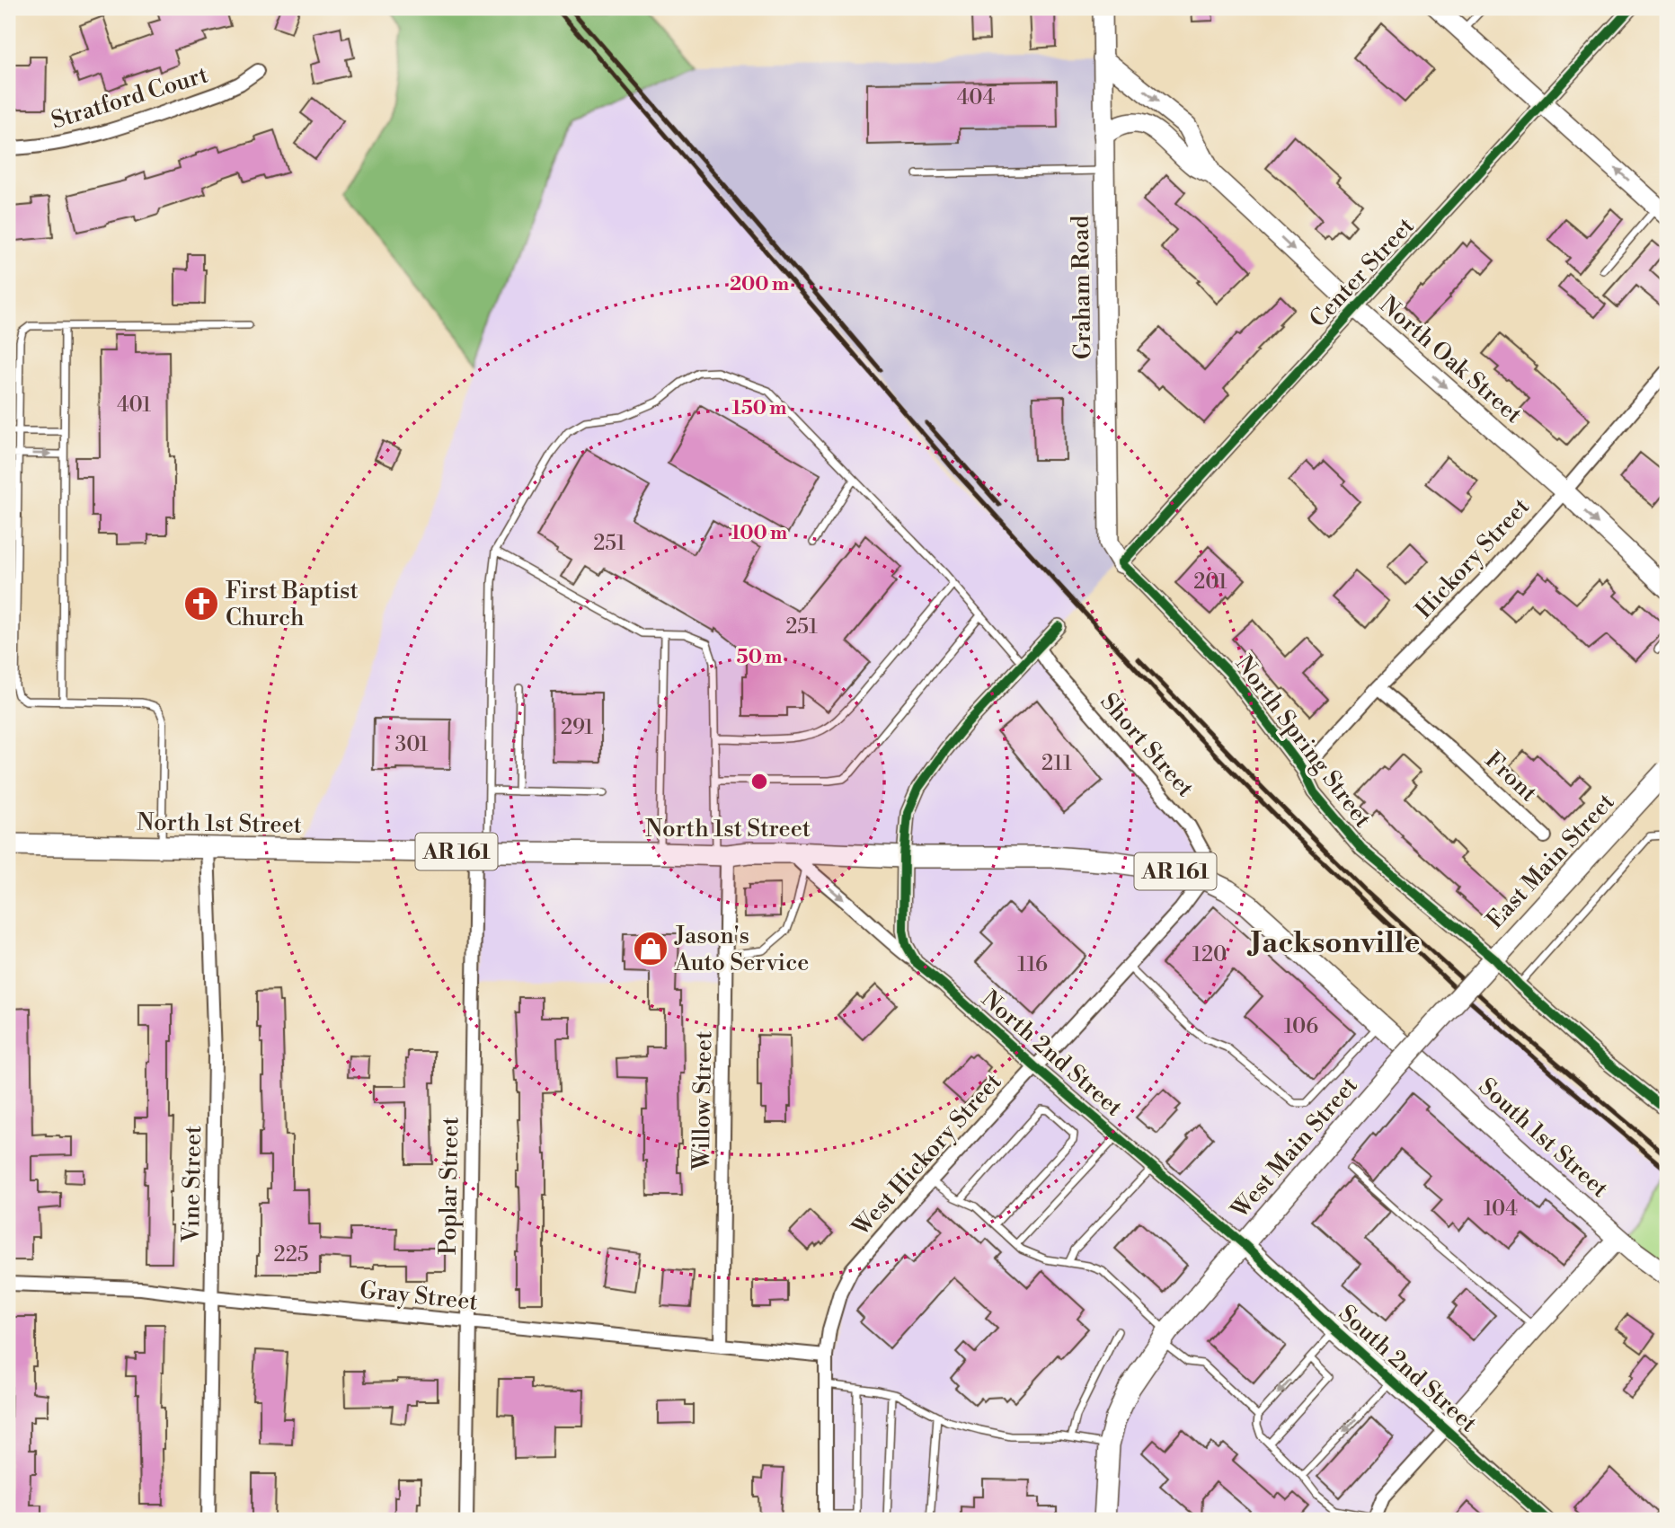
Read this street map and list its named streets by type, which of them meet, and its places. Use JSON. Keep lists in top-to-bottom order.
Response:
{
  "streets": {
    "main road": [
      "Graham Road",
      "North Oak Street",
      "North 1st Street",
      "AR 161",
      "East Main Street",
      "South 1st Street",
      "West Main Street",
      "South 2nd Street"
    ],
    "street": [
      "Stratford Court",
      "Center Street",
      "Hickory Street",
      "North Spring Street",
      "Short Street",
      "Front",
      "North 2nd Street",
      "Willow Street",
      "West Hickory Street",
      "Vine Street",
      "Poplar Street",
      "Gray Street"
    ]
  },
  "crossings": [
    ["Center Street", "Graham Road"],
    ["Center Street", "North Oak Street"],
    ["Center Street", "North Spring Street"],
    ["Graham Road", "North Oak Street"],
    ["Graham Road", "North Spring Street"],
    ["North Oak Street", "Hickory Street"],
    ["Hickory Street", "North Spring Street"],
    ["Hickory Street", "Front"],
    ["Short Street", "North 1st Street"],
    ["Short Street", "North 2nd Street"],
    ["Short Street", "West Hickory Street"],
    ["North 1st Street", "North 2nd Street"],
    ["North 1st Street", "Willow Street"],
    ["North 1st Street", "South 1st Street"],
    ["North 1st Street", "West Hickory Street"],
    ["North 1st Street", "Vine Street"],
    ["North 1st Street", "Poplar Street"],
    ["East Main Street", "West Main Street"],
    ["North 2nd Street", "West Main Street"],
    ["North 2nd Street", "West Hickory Street"],
    ["North 2nd Street", "South 2nd Street"],
    ["Willow Street", "Gray Street"],
    ["West Main Street", "South 2nd Street"],
    ["West Hickory Street", "Gray Street"],
    ["Vine Street", "Gray Street"],
    ["Poplar Street", "Gray Street"]
  ],
  "one_way": ["North Oak Street"],
  "districts": ["Jacksonville"],
  "places": {
    "church": ["First Baptist Church"],
    "shop": ["Jason's Auto Service"]
  },
  "house_numbers": [
    "404",
    "401",
    "251",
    "201",
    "251",
    "291",
    "301",
    "211",
    "120",
    "116",
    "106",
    "104",
    "225"
  ],
  "rings": [
    "200 m",
    "150 m",
    "100 m",
    "50 m"
  ]
}
